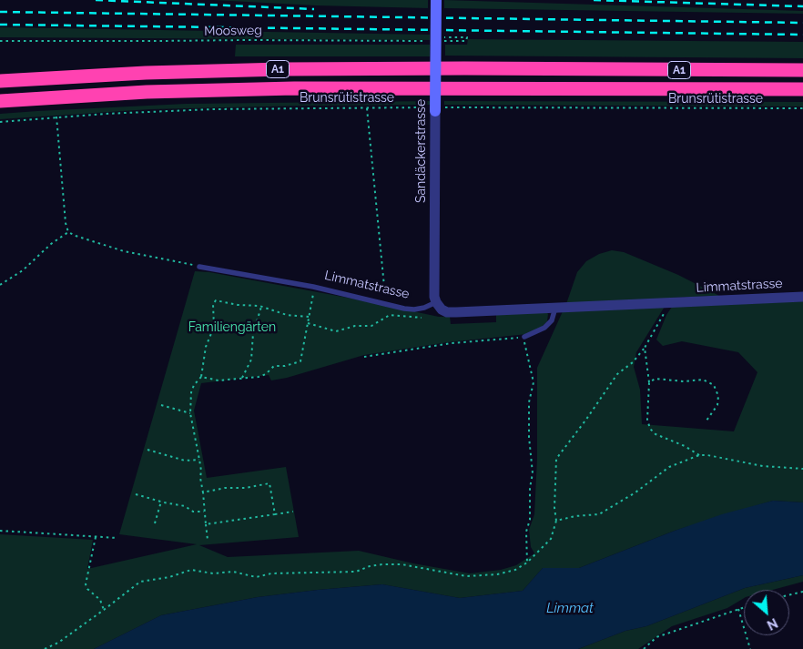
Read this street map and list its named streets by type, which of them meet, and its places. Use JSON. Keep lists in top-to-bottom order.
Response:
{
  "streets": {
    "highway": ["A1"],
    "street": ["Sandäckerstrasse", "Limmatstrasse"],
    "path": ["Moosweg", "Brunsrütistrasse"]
  },
  "crossings": [
    ["Brunsrütistrasse", "Sandäckerstrasse"],
    ["Sandäckerstrasse", "Limmatstrasse"]
  ],
  "water": ["Limmat"],
  "parks": ["Familiengärten"],
  "north": "bottom right"
}
